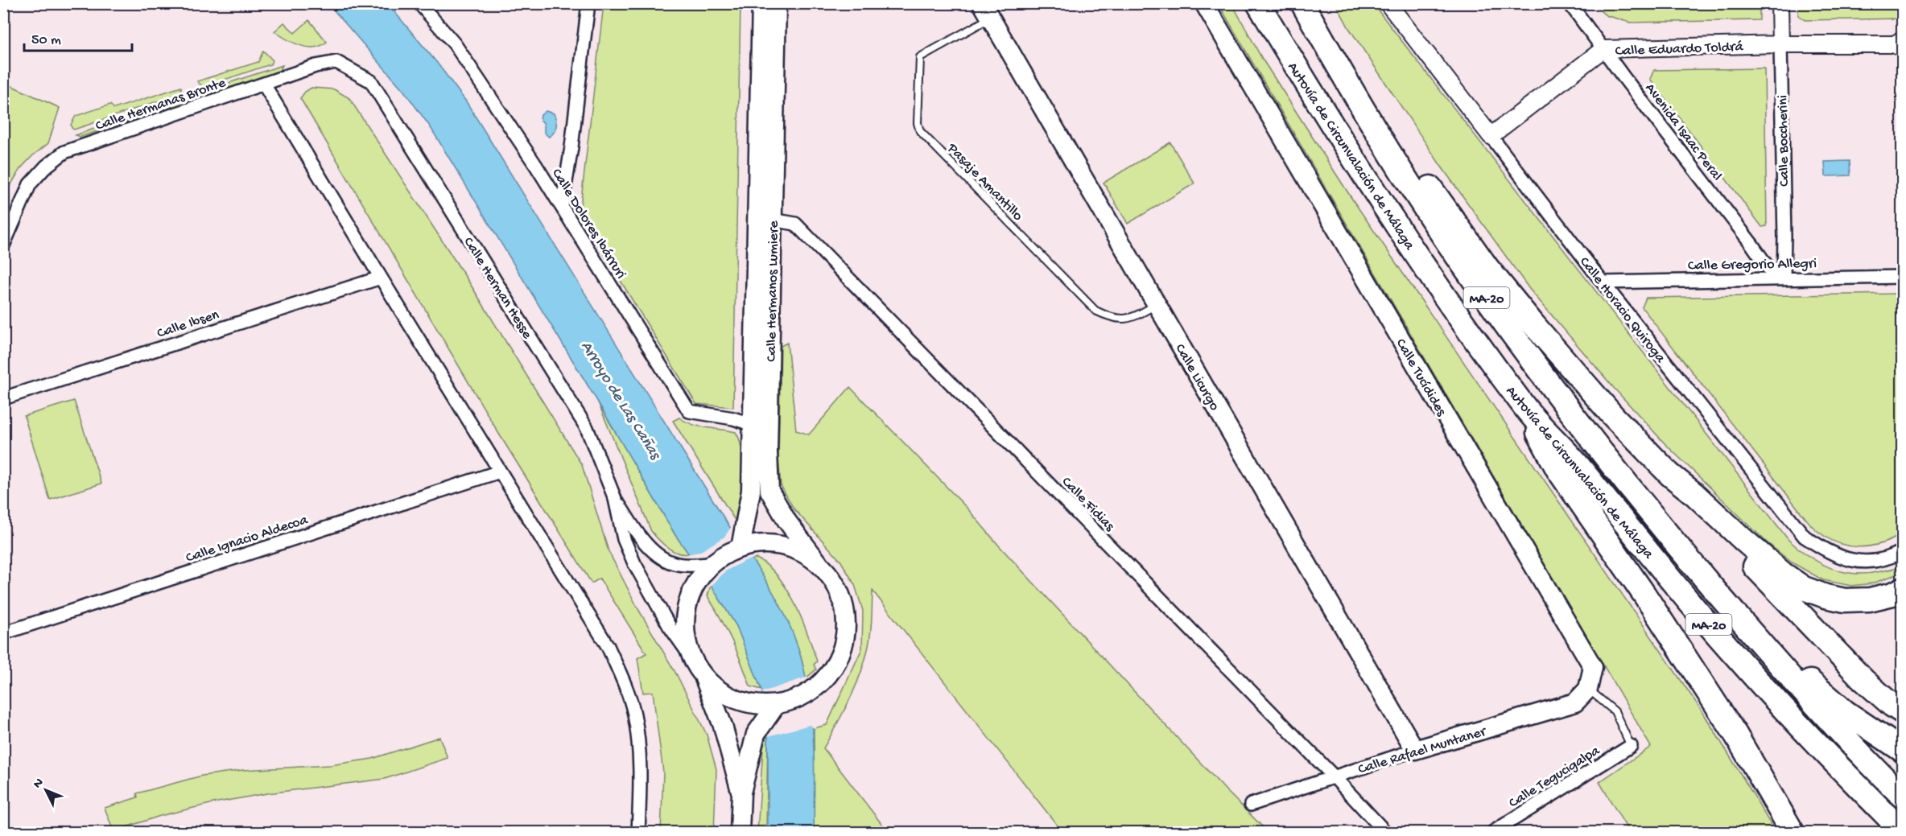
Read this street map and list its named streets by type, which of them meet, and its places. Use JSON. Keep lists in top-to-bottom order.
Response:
{
  "streets": {
    "highway": ["Autovía de Circunvalación de Málaga", "MA-20"],
    "main road": [
      "Calle Herman Hesse",
      "Calle Hermanos Lumiere",
      "Calle Licurgo",
      "Calle Tucídides",
      "Calle Rafael Muntaner"
    ],
    "street": [
      "Calle Eduardo Toldrá",
      "Calle Hermanas Bronte",
      "Avenida Isaac Peral",
      "Calle Boccherini",
      "Calle Dolores Ibárruri",
      "Calle Gregorio Allegri",
      "Calle Horacio Quiroga",
      "Calle Ibsen",
      "Calle Fidias",
      "Calle Ignacio Aldecoa",
      "Calle Tegucigalpa"
    ],
    "lane": ["Pasaje Amantillo"]
  },
  "crossings": [
    ["Calle Eduardo Toldrá", "Avenida Isaac Peral"],
    ["Calle Eduardo Toldrá", "Calle Boccherini"],
    ["Calle Eduardo Toldrá", "Calle Horacio Quiroga"],
    ["Calle Hermanas Bronte", "Calle Herman Hesse"],
    ["Avenida Isaac Peral", "Calle Boccherini"],
    ["Avenida Isaac Peral", "Calle Gregorio Allegri"],
    ["Calle Boccherini", "Calle Gregorio Allegri"],
    ["Pasaje Amantillo", "Calle Licurgo"],
    ["Calle Dolores Ibárruri", "Calle Hermanos Lumiere"],
    ["Calle Gregorio Allegri", "Calle Horacio Quiroga"],
    ["Calle Herman Hesse", "Calle Hermanos Lumiere"],
    ["Calle Hermanos Lumiere", "Calle Fidias"],
    ["Calle Licurgo", "Calle Rafael Muntaner"],
    ["Calle Tucídides", "Calle Rafael Muntaner"],
    ["Calle Fidias", "Calle Rafael Muntaner"]
  ],
  "water": ["Arroyo de Las Cañas"],
  "scale_bar": "50 m",
  "north": "top left"
}
